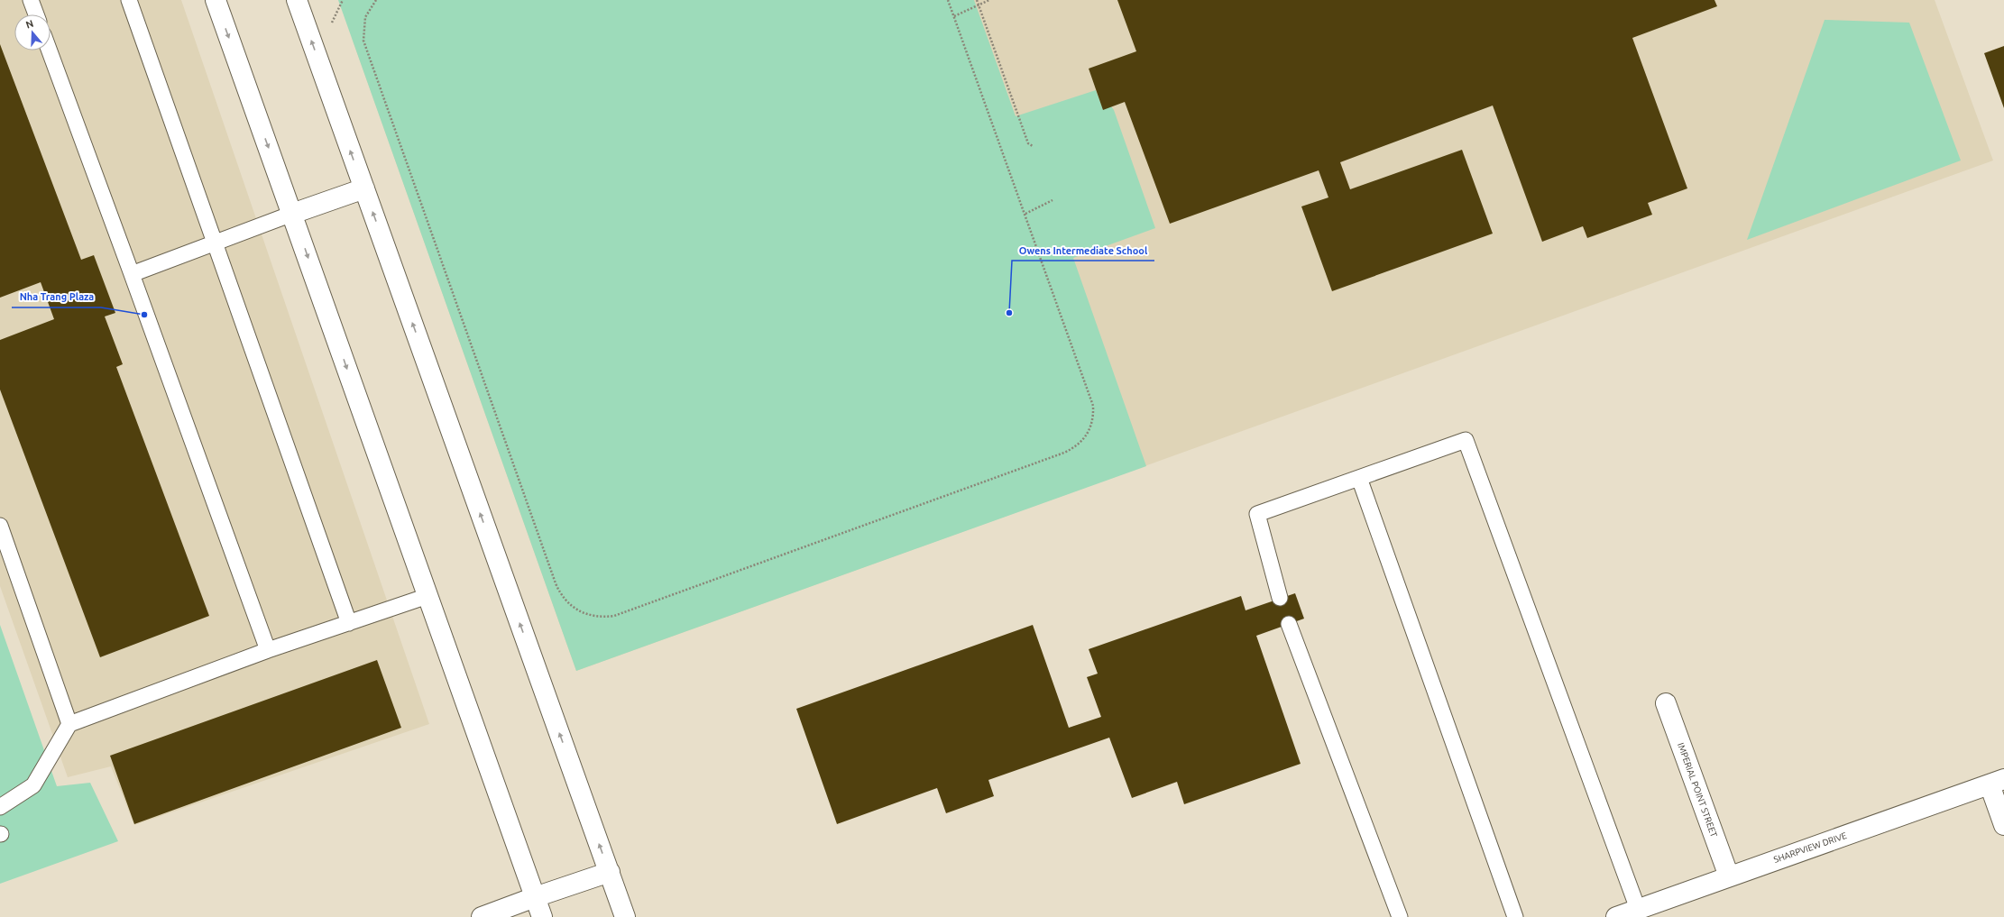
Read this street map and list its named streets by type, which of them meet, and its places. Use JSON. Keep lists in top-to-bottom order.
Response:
{
  "streets": {
    "main road": ["IMPERIAL POINT STREET", "SHARPVIEW DRIVE"]
  },
  "crossings": [
    ["IMPERIAL POINT STREET", "SHARPVIEW DRIVE"]
  ],
  "places": ["Owens Intermediate School", "Nha Trang Plaza"],
  "north": "top"
}
